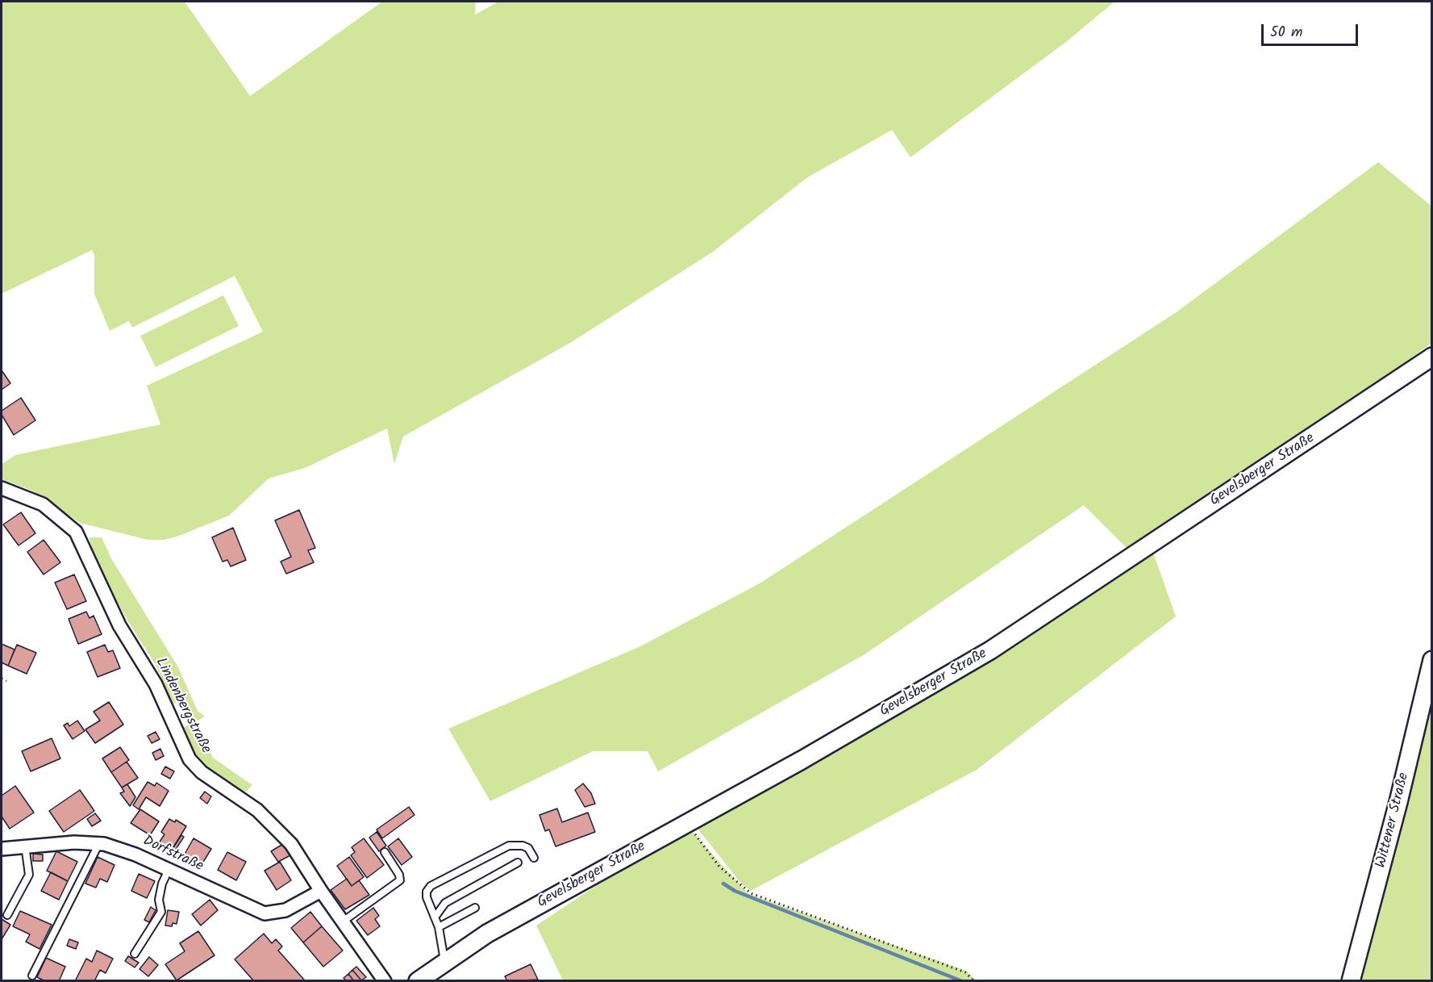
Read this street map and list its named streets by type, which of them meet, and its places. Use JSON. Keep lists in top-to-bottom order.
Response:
{
  "streets": {
    "main road": ["Gevelsberger Straße", "Wittener Straße"],
    "street": ["Lindenbergstraße", "Dorfstraße"]
  },
  "crossings": [
    ["Lindenbergstraße", "Dorfstraße"]
  ],
  "scale_bar": "50 m"
}
